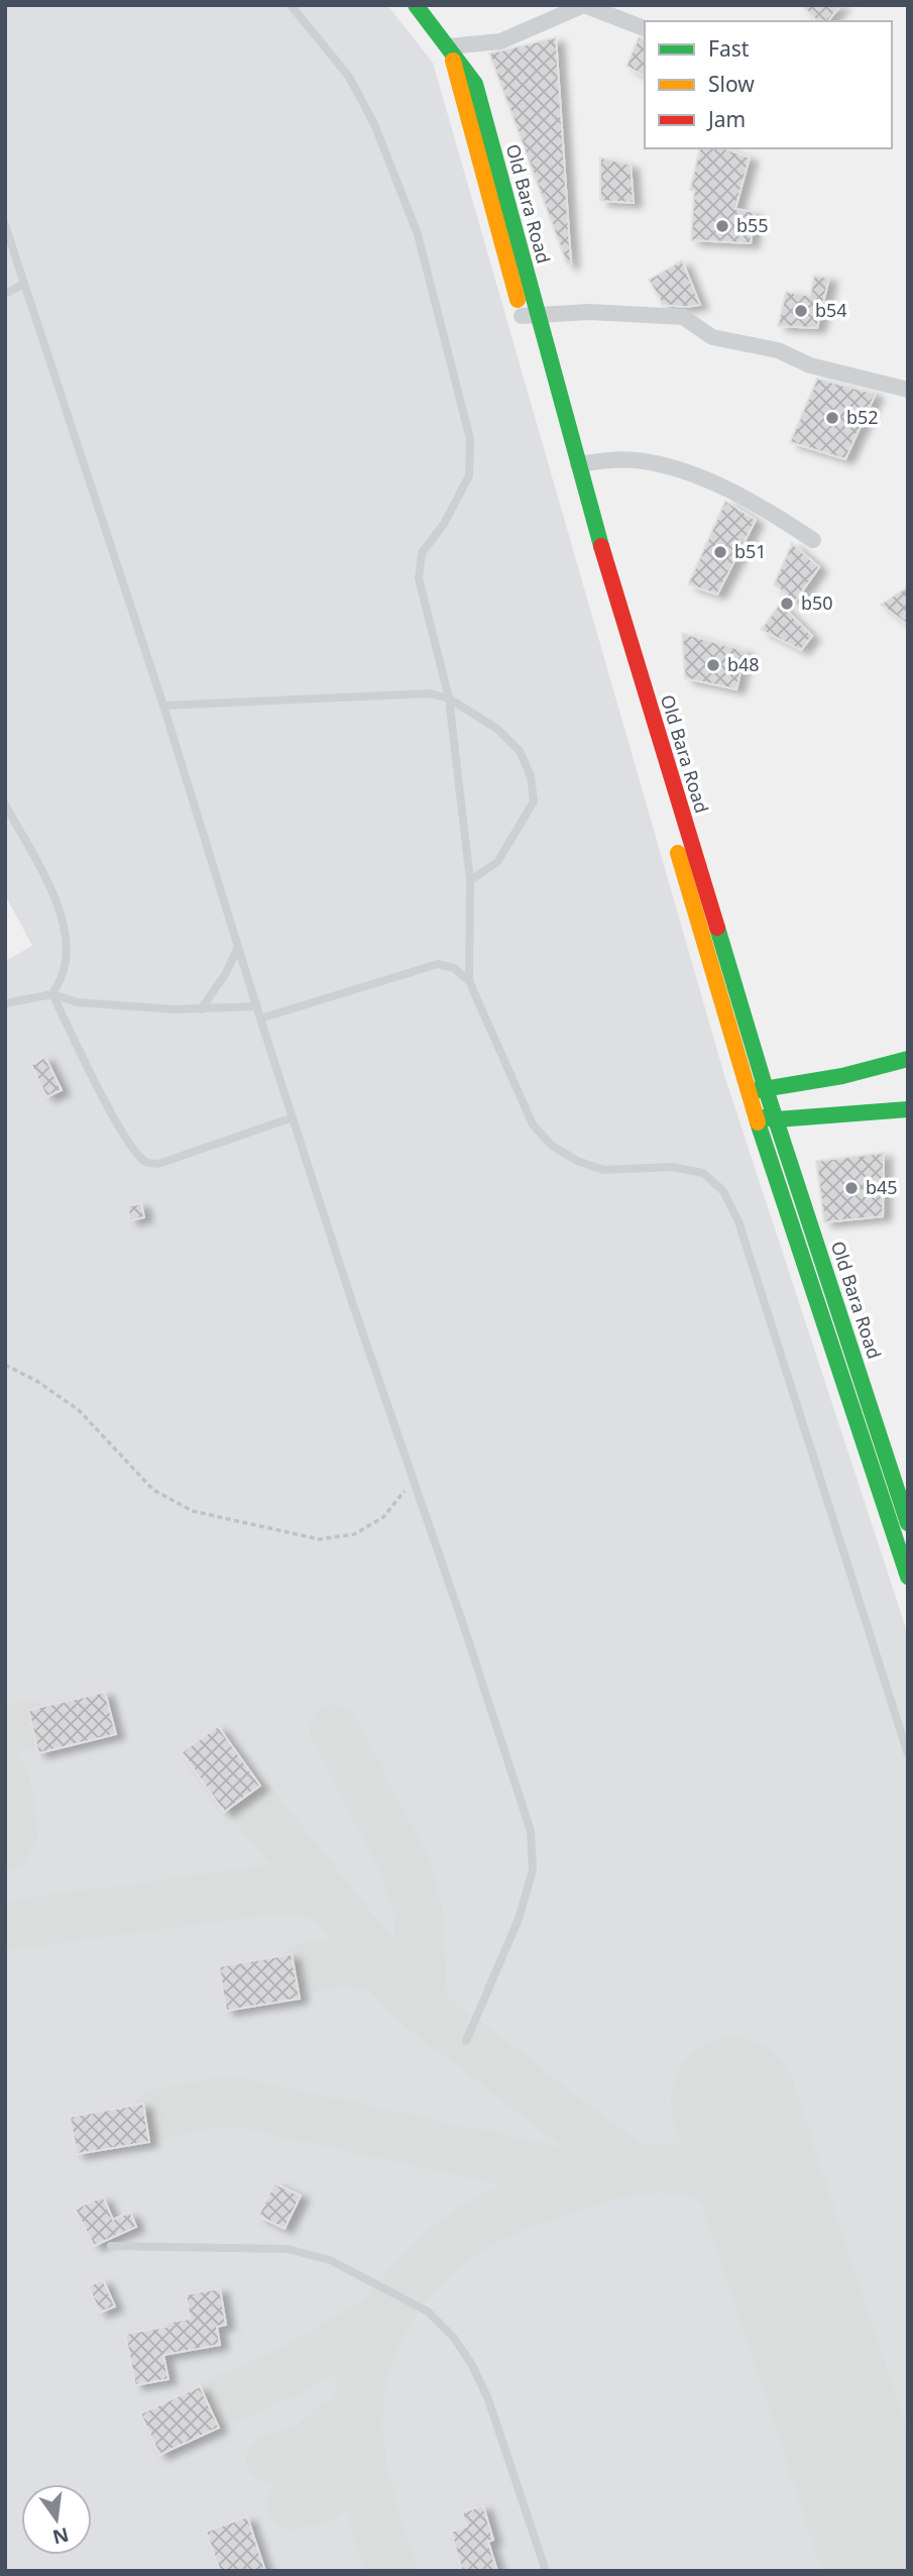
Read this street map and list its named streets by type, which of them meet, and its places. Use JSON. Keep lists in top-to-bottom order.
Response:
{
  "streets": {
    "main road": ["Old Bara Road"]
  },
  "places": [
    "b55",
    "b54",
    "b52",
    "b51",
    "b50",
    "b48",
    "b45"
  ],
  "legend": ["Fast", "Slow", "Jam"],
  "north": "bottom"
}
